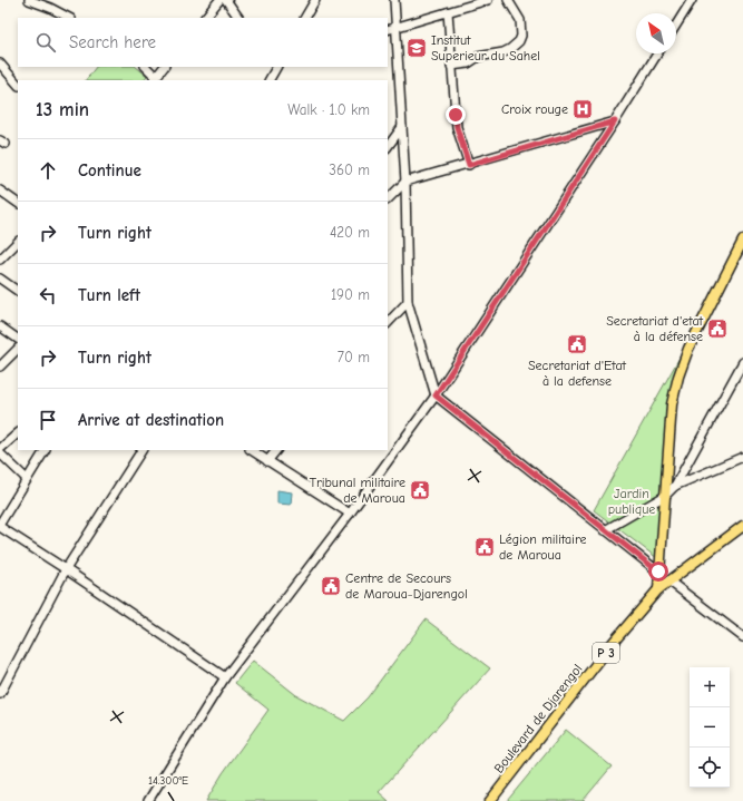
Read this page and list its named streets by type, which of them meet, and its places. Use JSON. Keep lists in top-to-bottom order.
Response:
{
  "streets": {
    "main road": ["P 3", "Boulevard de Djarengol"]
  },
  "parks": ["Jardin publique"],
  "places": {
    "school or university": ["Institut Superieur du Sahel"],
    "hospital": ["Croix rouge"],
    "public building": [
      "Secretariat d'etat à la défense",
      "Secretariat d'Etat à la defense",
      "Tribunal militaire de Maroua",
      "Légion militaire de Maroua",
      "Centre de Secours de Maroua-Djarengol"
    ]
  },
  "north": "top left",
  "page": {
    "search": "Search here",
    "heading": ["13 min", "Walk · 1.0 km"],
    "list": [
      ["Continue", "360 m"],
      ["Turn right", "420 m"],
      ["Turn left", "190 m"],
      ["Turn right", "70 m"],
      "Arrive at destination"
    ],
    "map_buttons": ["+", "−"]
  },
  "coordinates": ["14.300°E"]
}
